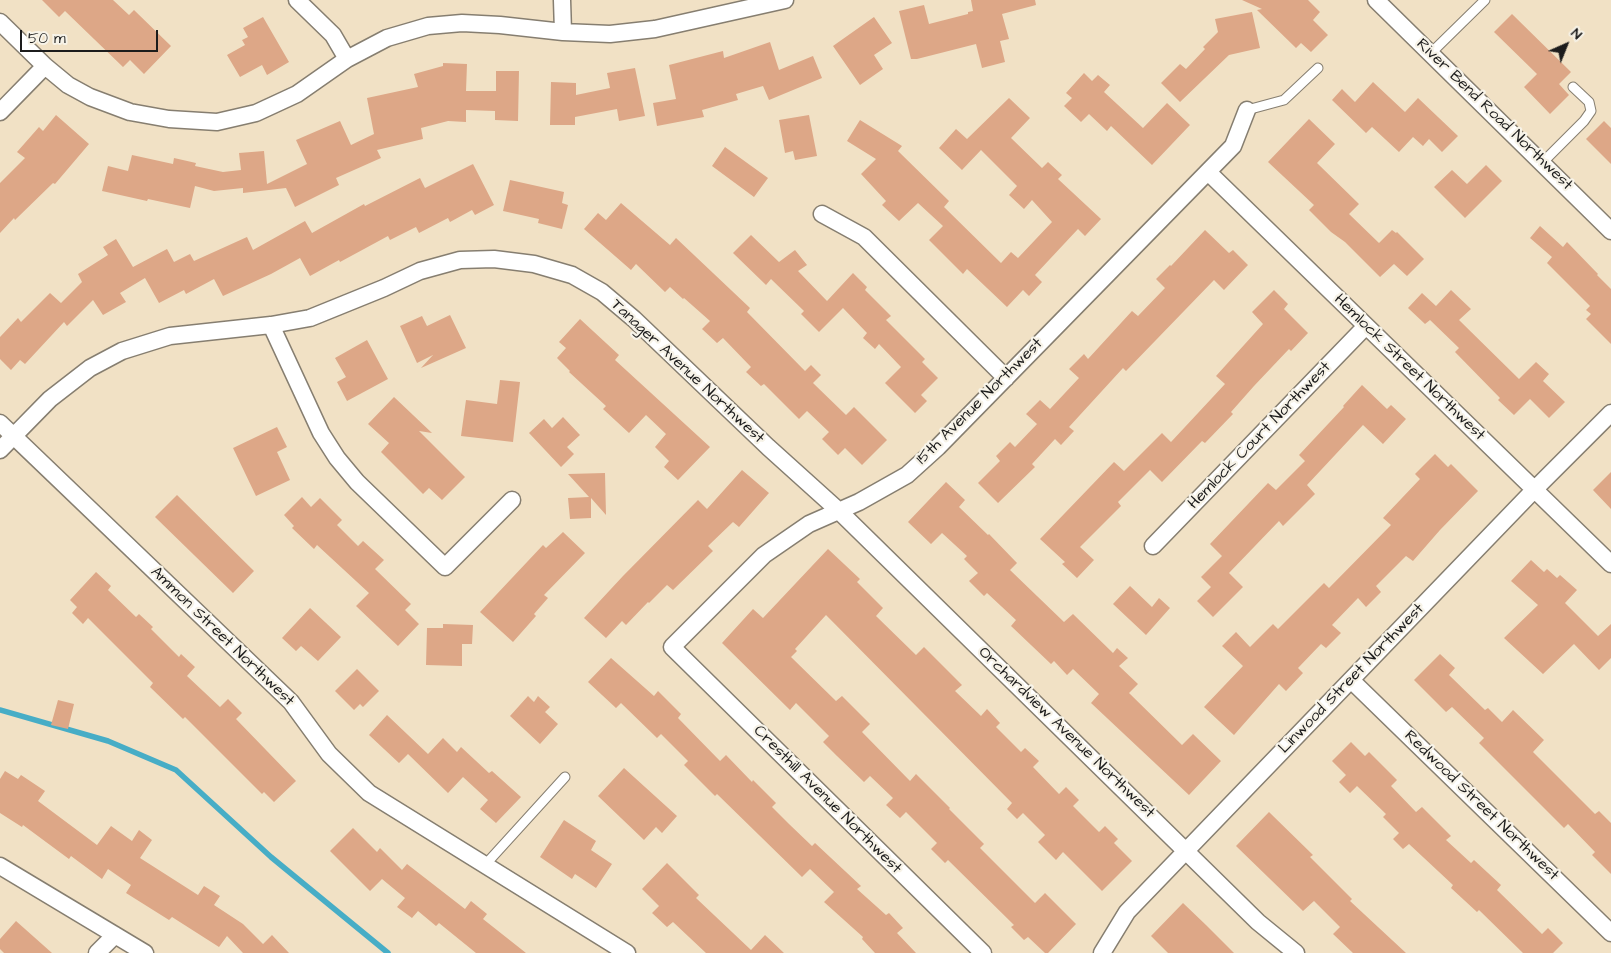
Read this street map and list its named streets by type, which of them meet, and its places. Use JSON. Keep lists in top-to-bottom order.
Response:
{
  "streets": {
    "street": [
      "River Bend Road Northwest",
      "Hemlock Street Northwest",
      "Tanager Avenue Northwest",
      "15th Avenue Northwest",
      "Hemlock Court Northwest",
      "Ammon Street Northwest",
      "Linwood Street Northwest",
      "Orchardview Avenue Northwest",
      "Cresthill Avenue Northwest",
      "Redwood Street Northwest"
    ]
  },
  "crossings": [
    ["Hemlock Street Northwest", "15th Avenue Northwest"],
    ["Hemlock Street Northwest", "Hemlock Court Northwest"],
    ["Hemlock Street Northwest", "Linwood Street Northwest"],
    ["Tanager Avenue Northwest", "15th Avenue Northwest"],
    ["Tanager Avenue Northwest", "Ammon Street Northwest"],
    ["Tanager Avenue Northwest", "Orchardview Avenue Northwest"],
    ["15th Avenue Northwest", "Orchardview Avenue Northwest"],
    ["15th Avenue Northwest", "Cresthill Avenue Northwest"],
    ["Linwood Street Northwest", "Orchardview Avenue Northwest"],
    ["Linwood Street Northwest", "Redwood Street Northwest"]
  ],
  "scale_bar": "50 m",
  "north": "top right"
}
